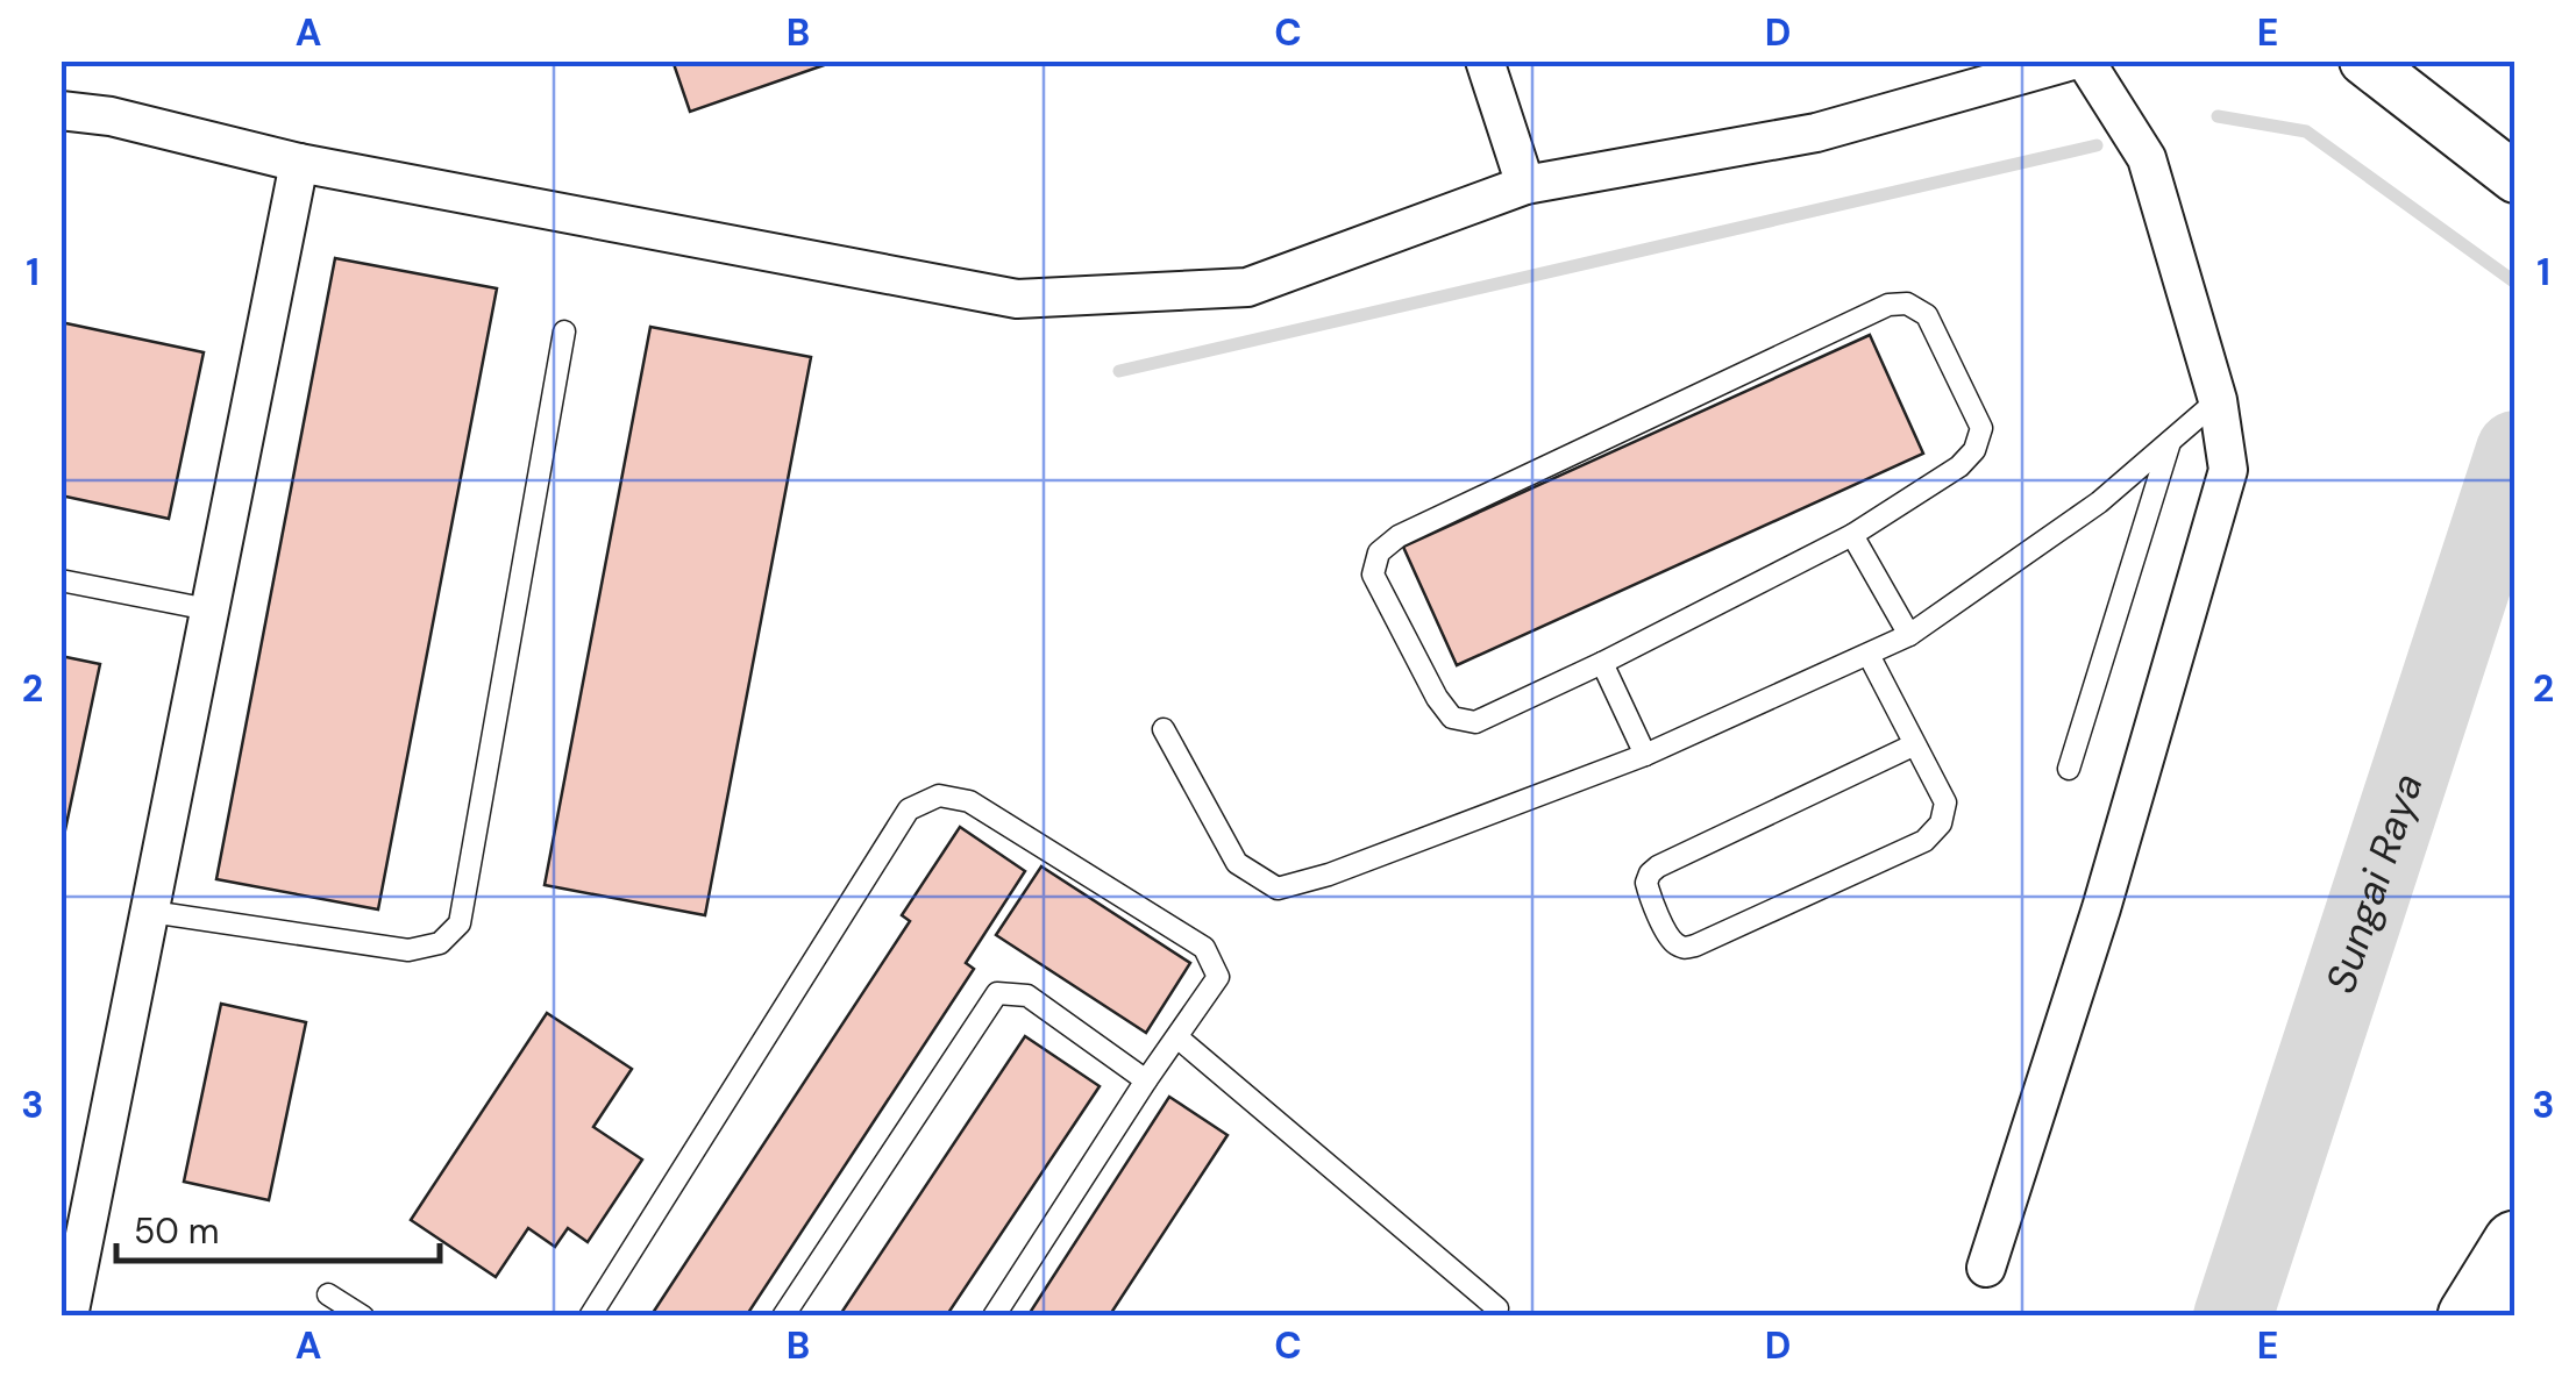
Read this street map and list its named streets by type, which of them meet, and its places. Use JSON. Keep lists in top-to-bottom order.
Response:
{
  "water": ["Sungai Raya"],
  "scale_bar": "50 m",
  "grid": {
    "columns": [
      "A",
      "B",
      "C",
      "D",
      "E"
    ],
    "rows": ["1", "2", "3"]
  }
}
